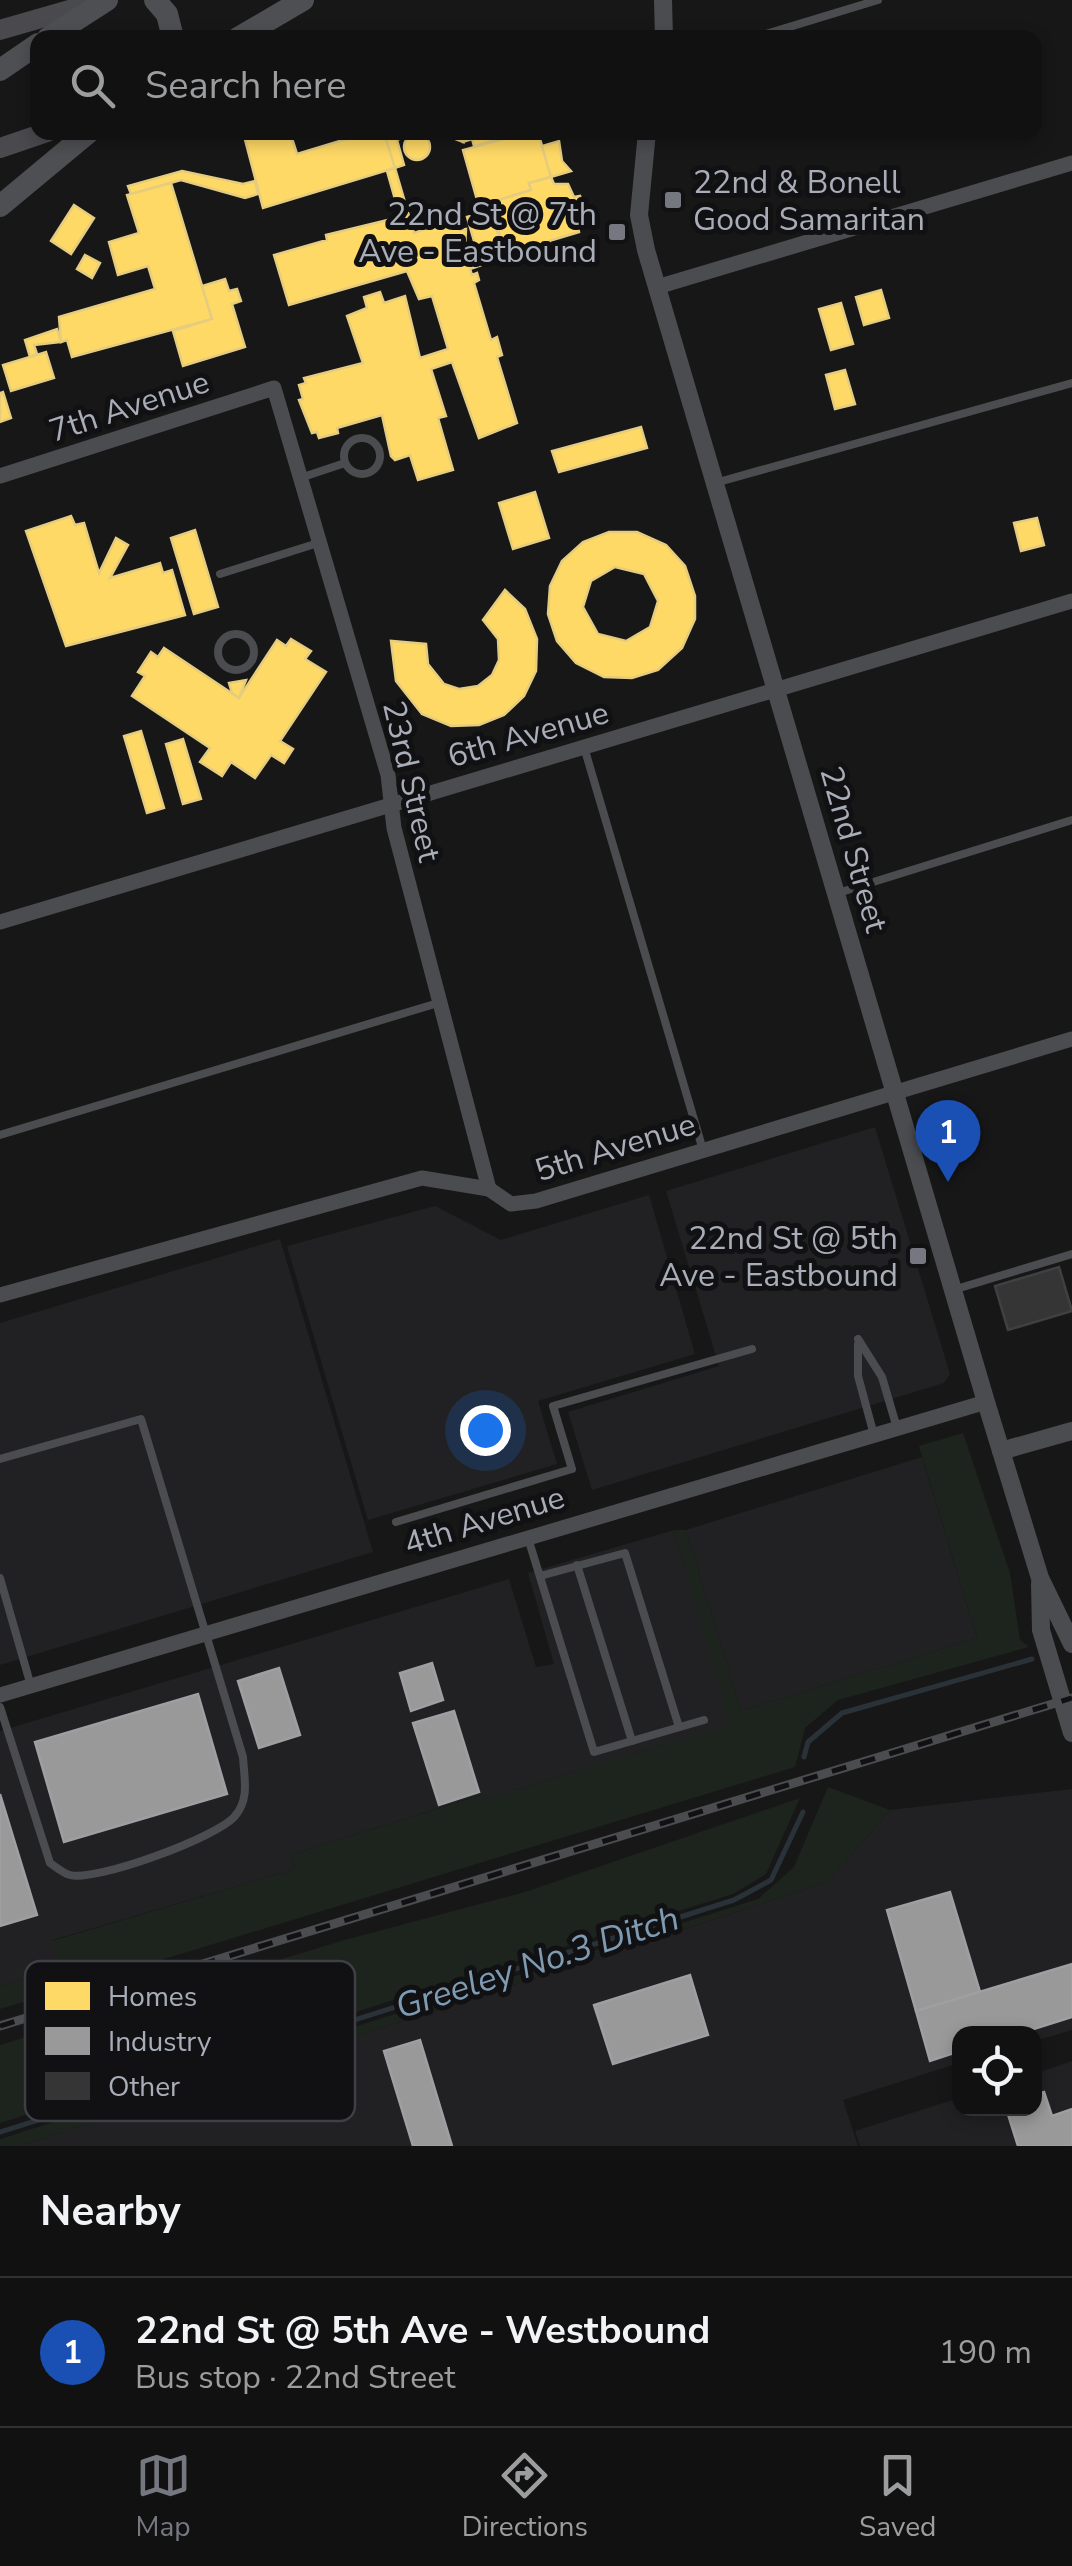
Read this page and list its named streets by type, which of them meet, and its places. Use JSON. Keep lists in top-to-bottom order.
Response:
{
  "streets": {
    "street": [
      "7th Avenue",
      "6th Avenue",
      "23rd Street",
      "22nd Street",
      "5th Avenue",
      "4th Avenue"
    ]
  },
  "crossings": [
    ["7th Avenue", "23rd Street"],
    ["6th Avenue", "23rd Street"],
    ["6th Avenue", "22nd Street"],
    ["23rd Street", "5th Avenue"],
    ["22nd Street", "5th Avenue"],
    ["22nd Street", "4th Avenue"]
  ],
  "water": ["Greeley No.3 Ditch"],
  "places": {
    "transit": ["22nd & Bonell Good Samaritan", "22nd St @ 7th Ave - Eastbound", "22nd St @ 5th Ave - Eastbound"]
  },
  "legend": ["Homes", "Industry", "Other"],
  "page": {
    "search": "Search here",
    "pins": "1",
    "heading": "Nearby",
    "list": [
      {
        "mark": "1",
        "name": "22nd St @ 5th Ave - Westbound",
        "note": "Bus stop · 22nd Street",
        "value": "190 m"
      }
    ],
    "nav": ["Map", "Directions", "Saved"]
  }
}
